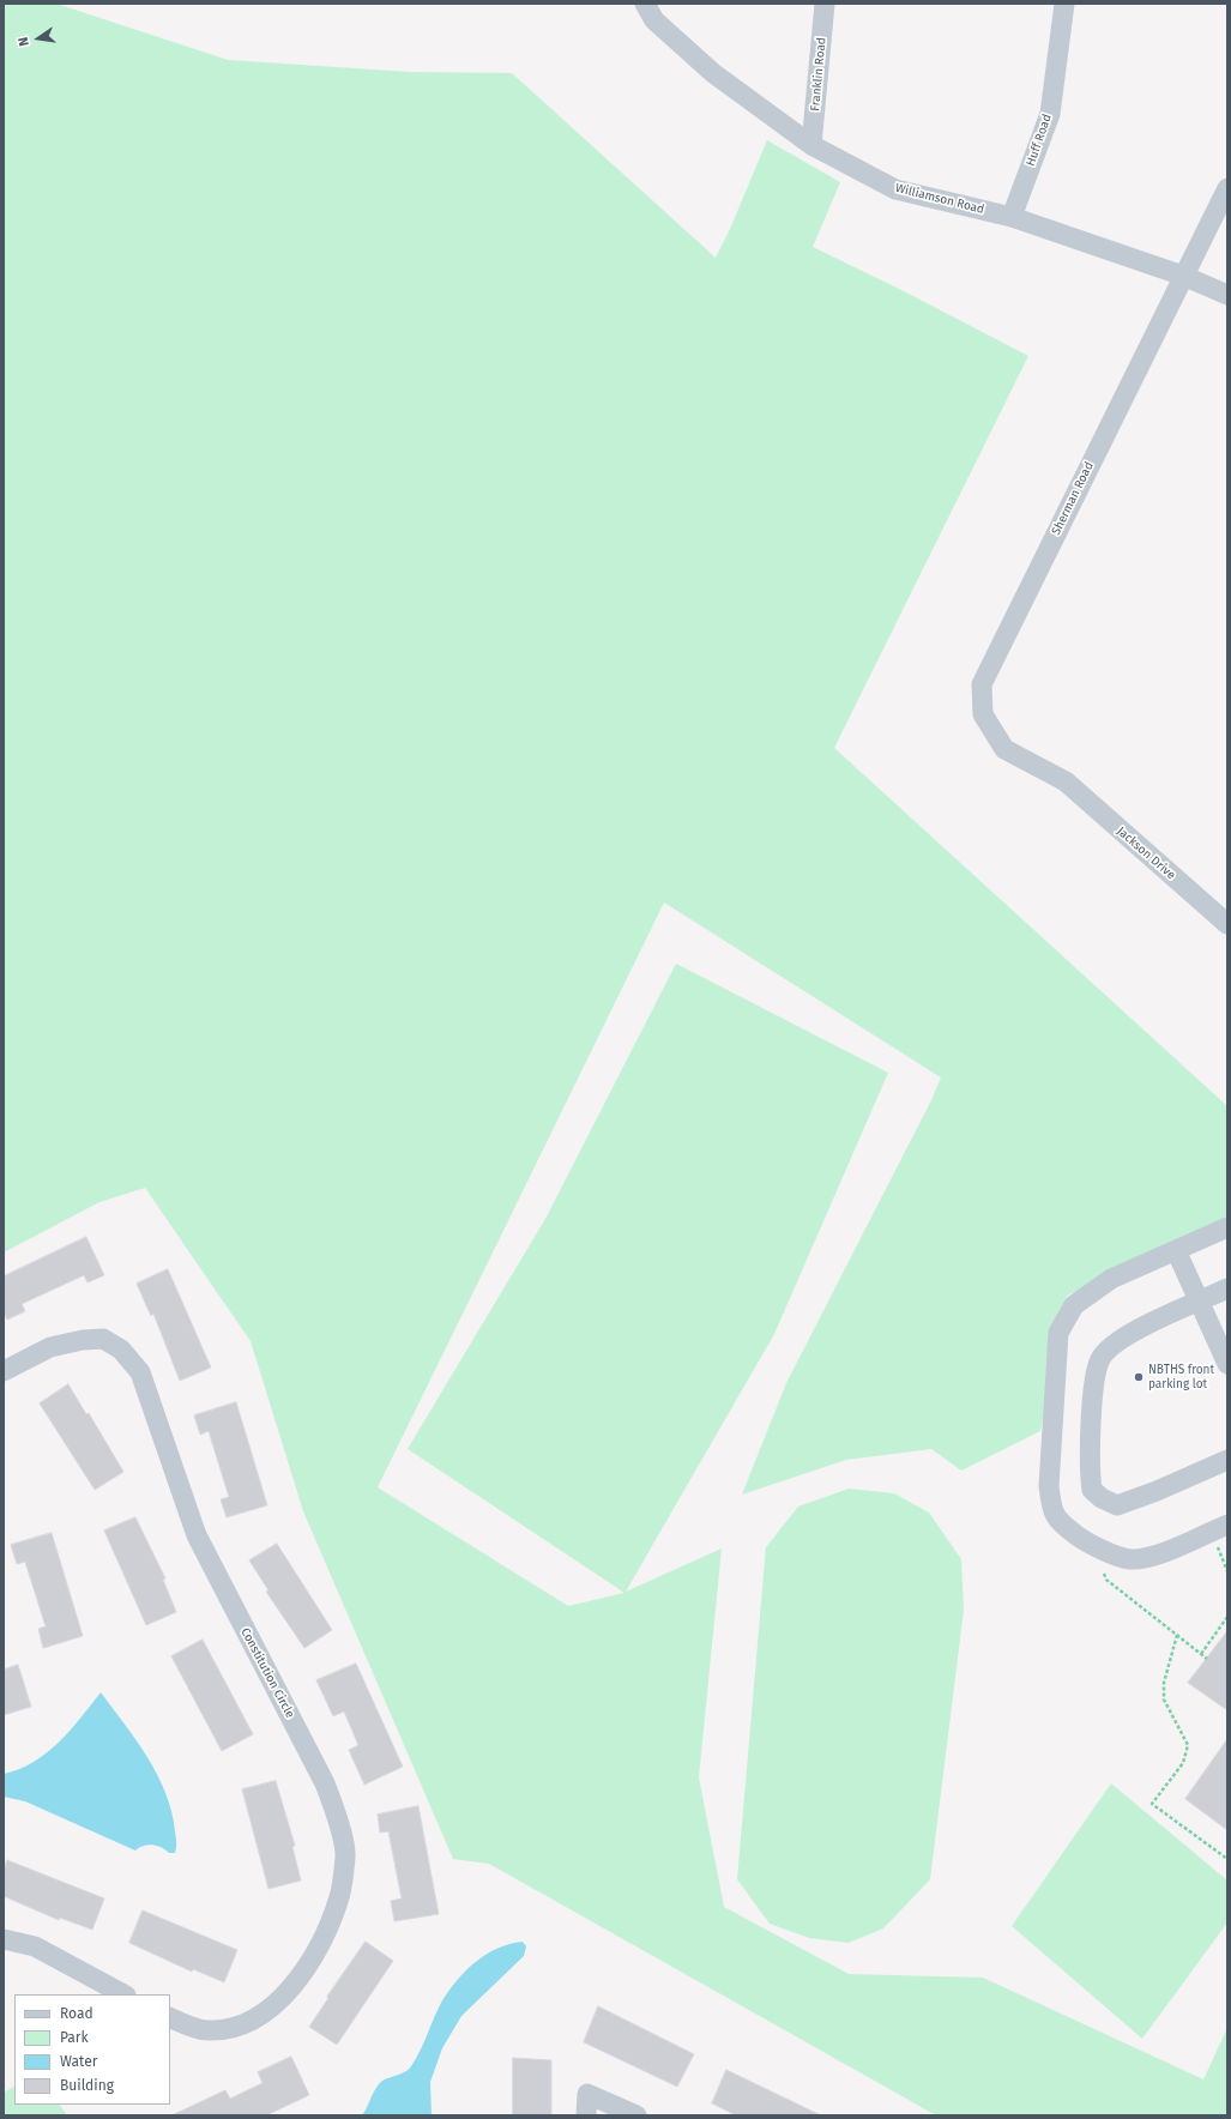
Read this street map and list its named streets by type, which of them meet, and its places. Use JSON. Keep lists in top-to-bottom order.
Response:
{
  "streets": {
    "street": [
      "Franklin Road",
      "Huff Road",
      "Williamson Road",
      "Sherman Road",
      "Jackson Drive",
      "Constitution Circle"
    ]
  },
  "crossings": [
    ["Franklin Road", "Williamson Road"],
    ["Huff Road", "Williamson Road"],
    ["Williamson Road", "Sherman Road"],
    ["Sherman Road", "Jackson Drive"]
  ],
  "places": ["NBTHS front parking lot"],
  "legend": [
    "Road",
    "Park",
    "Water",
    "Building"
  ],
  "north": "left"
}
